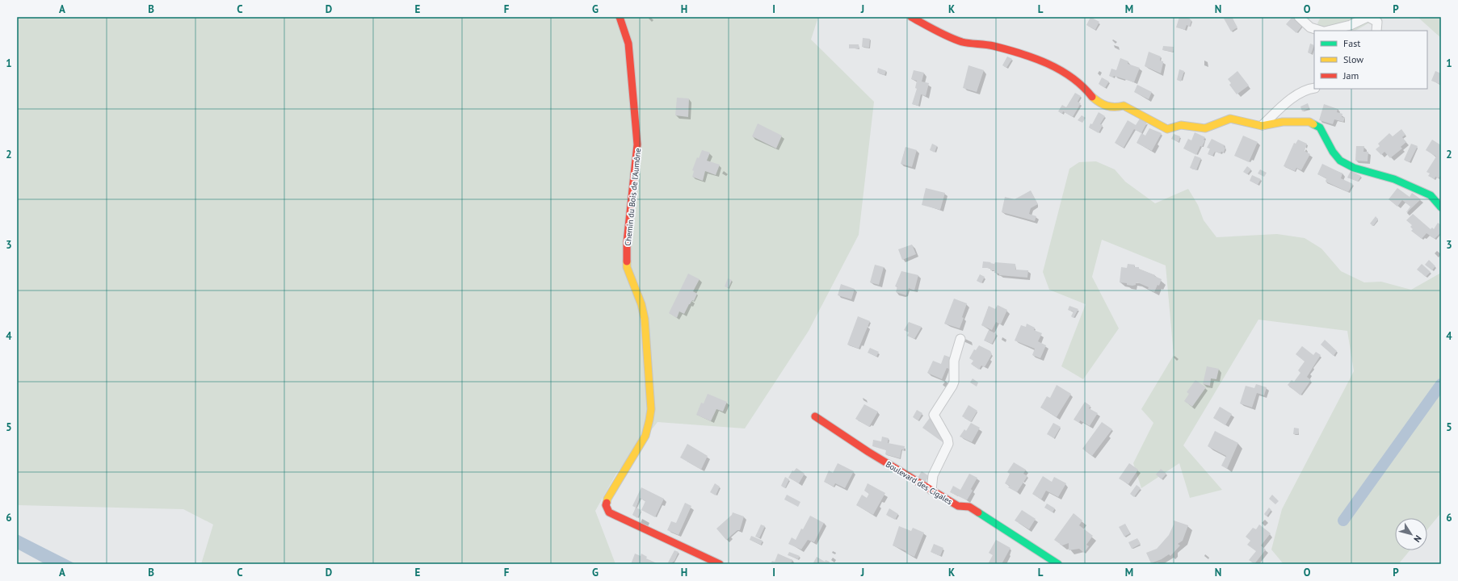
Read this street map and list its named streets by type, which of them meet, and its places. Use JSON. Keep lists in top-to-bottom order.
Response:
{
  "streets": {
    "street": ["Chemin du Bois de l'Aumône", "Boulevard des Cigales"]
  },
  "legend": ["Fast", "Slow", "Jam"],
  "north": "bottom right",
  "grid": {
    "columns": [
      "A",
      "B",
      "C",
      "D",
      "E",
      "F",
      "G",
      "H",
      "I",
      "J",
      "K",
      "L",
      "M",
      "N",
      "O",
      "P"
    ],
    "rows": [
      "1",
      "2",
      "3",
      "4",
      "5",
      "6"
    ]
  }
}
